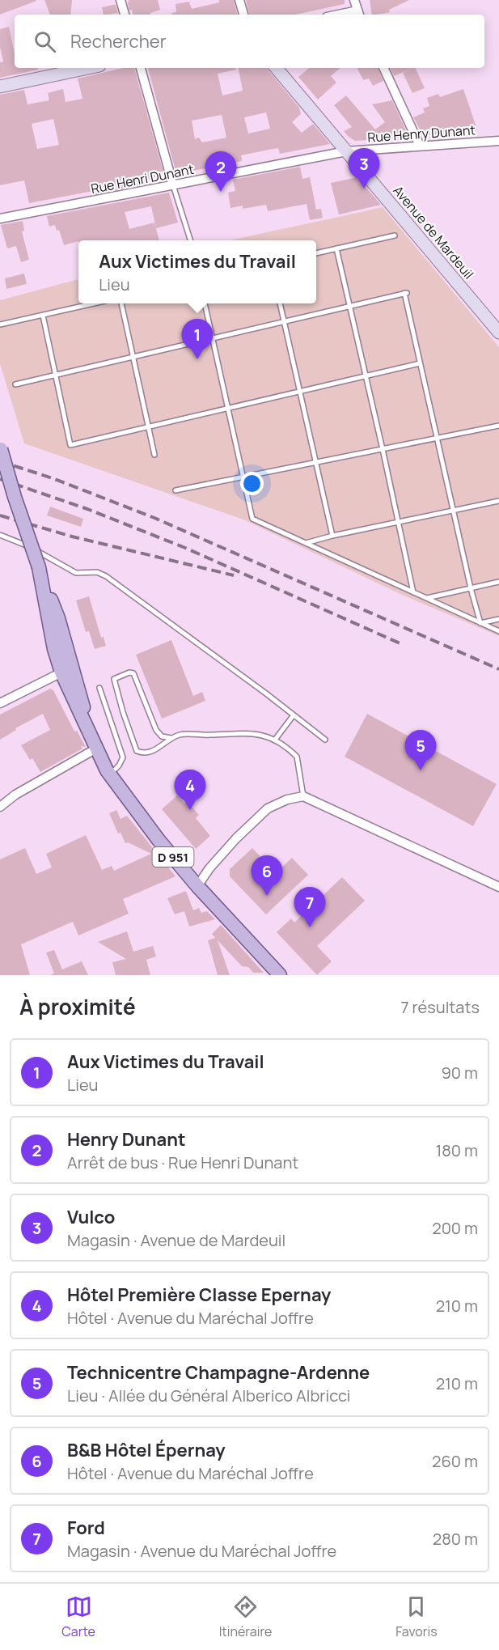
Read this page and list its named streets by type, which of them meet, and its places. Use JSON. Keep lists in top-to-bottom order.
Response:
{
  "streets": {
    "main road": ["D 951"],
    "street": ["Rue Henry Dunant", "Rue Henri Dunant", "Avenue de Mardeuil"]
  },
  "crossings": [
    ["Rue Henry Dunant", "Rue Henri Dunant"],
    ["Rue Henry Dunant", "Avenue de Mardeuil"],
    ["Rue Henri Dunant", "Avenue de Mardeuil"]
  ],
  "page": {
    "search": "Rechercher",
    "pins": [
      "3",
      "2",
      "1",
      "5",
      "4",
      "6",
      "7"
    ],
    "popup": ["Aux Victimes du Travail", "Lieu"],
    "heading": ["À proximité", "7 résultats"],
    "list": [
      {
        "mark": "1",
        "name": "Aux Victimes du Travail",
        "note": "Lieu",
        "value": "90 m"
      },
      {
        "mark": "2",
        "name": "Henry Dunant",
        "note": "Arrêt de bus · Rue Henri Dunant",
        "value": "180 m"
      },
      {
        "mark": "3",
        "name": "Vulco",
        "note": "Magasin · Avenue de Mardeuil",
        "value": "200 m"
      },
      {
        "mark": "4",
        "name": "Hôtel Première Classe Epernay",
        "note": "Hôtel · Avenue du Maréchal Joffre",
        "value": "210 m"
      },
      {
        "mark": "5",
        "name": "Technicentre Champagne-Ardenne",
        "note": "Lieu · Allée du Général Alberico Albricci",
        "value": "210 m"
      },
      {
        "mark": "6",
        "name": "B&B Hôtel Épernay",
        "note": "Hôtel · Avenue du Maréchal Joffre",
        "value": "260 m"
      },
      {
        "mark": "7",
        "name": "Ford",
        "note": "Magasin · Avenue du Maréchal Joffre",
        "value": "280 m"
      }
    ],
    "nav": ["Carte", "Itinéraire", "Favoris"]
  }
}
